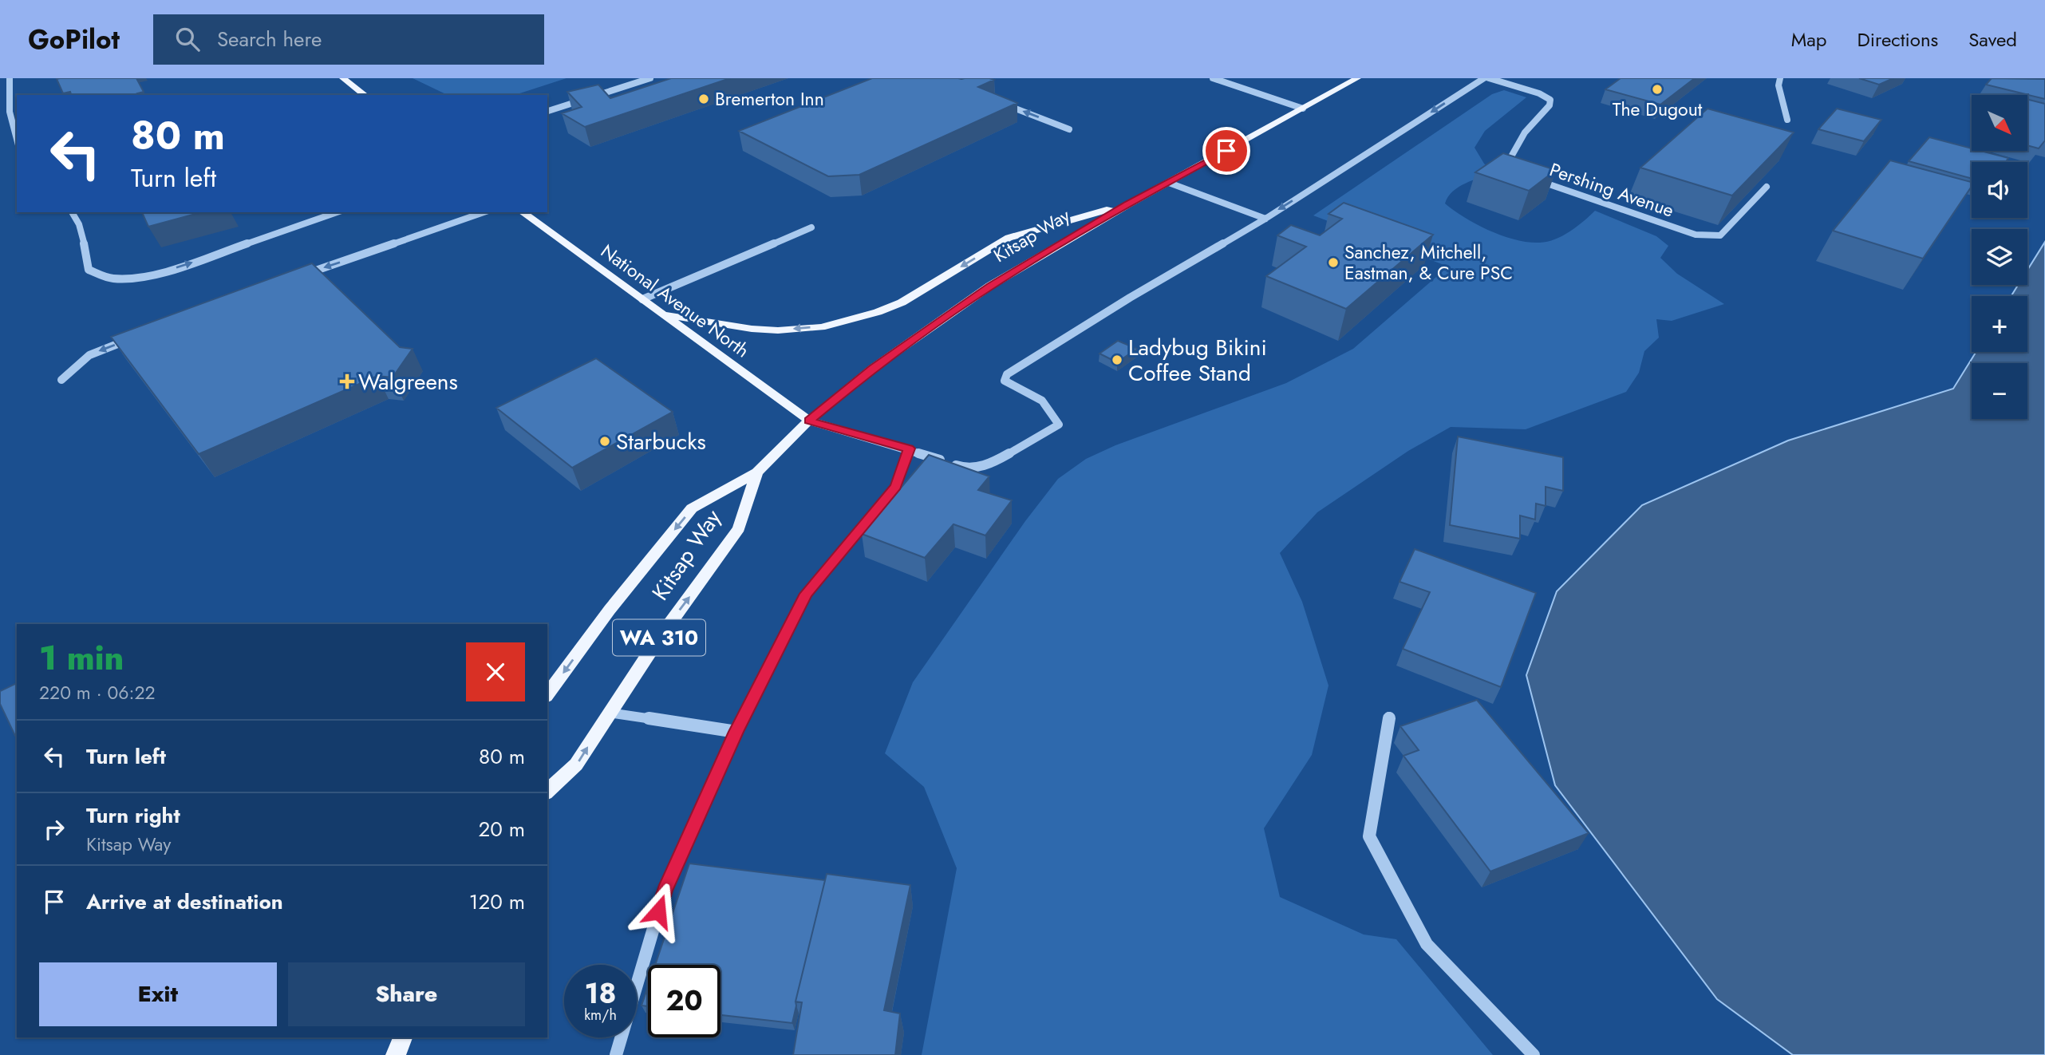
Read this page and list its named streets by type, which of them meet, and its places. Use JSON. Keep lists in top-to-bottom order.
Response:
{
  "streets": {
    "main road": ["Kitsap Way", "National Avenue North", "WA 310"],
    "street": ["Pershing Avenue"]
  },
  "crossings": [
    ["Kitsap Way", "National Avenue North"]
  ],
  "places": {
    "other": [
      "The Dugout",
      "Bremerton Inn",
      "Sanchez, Mitchell, Eastman, & Cure PSC",
      "Ladybug Bikini Coffee Stand",
      "Starbucks"
    ],
    "health": ["Walgreens"]
  },
  "north": "bottom right",
  "page": {
    "header": "GoPilot",
    "search": "Search here",
    "nav": ["Map", "Directions", "Saved"],
    "map_buttons": ["+", "−"],
    "turn": ["80 m", "Turn left"],
    "heading": ["1 min", "220 m · 06:22"],
    "list": [
      {
        "name": "Turn left",
        "value": "80 m"
      },
      {
        "name": "Turn right",
        "note": "Kitsap Way",
        "value": "20 m"
      },
      {
        "name": "Arrive at destination",
        "value": "120 m"
      }
    ],
    "buttons": ["Exit", "Share"],
    "speed": "18 km/h",
    "limit": "20"
  }
}
